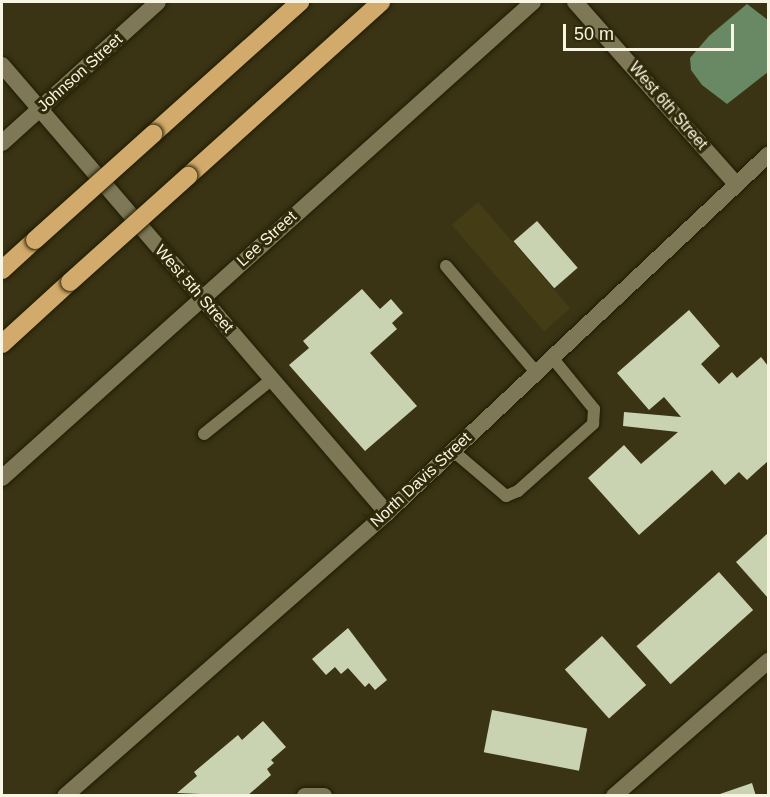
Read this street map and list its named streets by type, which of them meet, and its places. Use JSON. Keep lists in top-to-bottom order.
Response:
{
  "streets": {
    "street": [
      "Johnson Street",
      "West 6th Street",
      "Lee Street",
      "West 5th Street",
      "North Davis Street"
    ]
  },
  "crossings": [
    ["Johnson Street", "West 5th Street"],
    ["West 6th Street", "North Davis Street"],
    ["Lee Street", "West 5th Street"],
    ["West 5th Street", "North Davis Street"]
  ],
  "scale_bar": "50 m"
}
